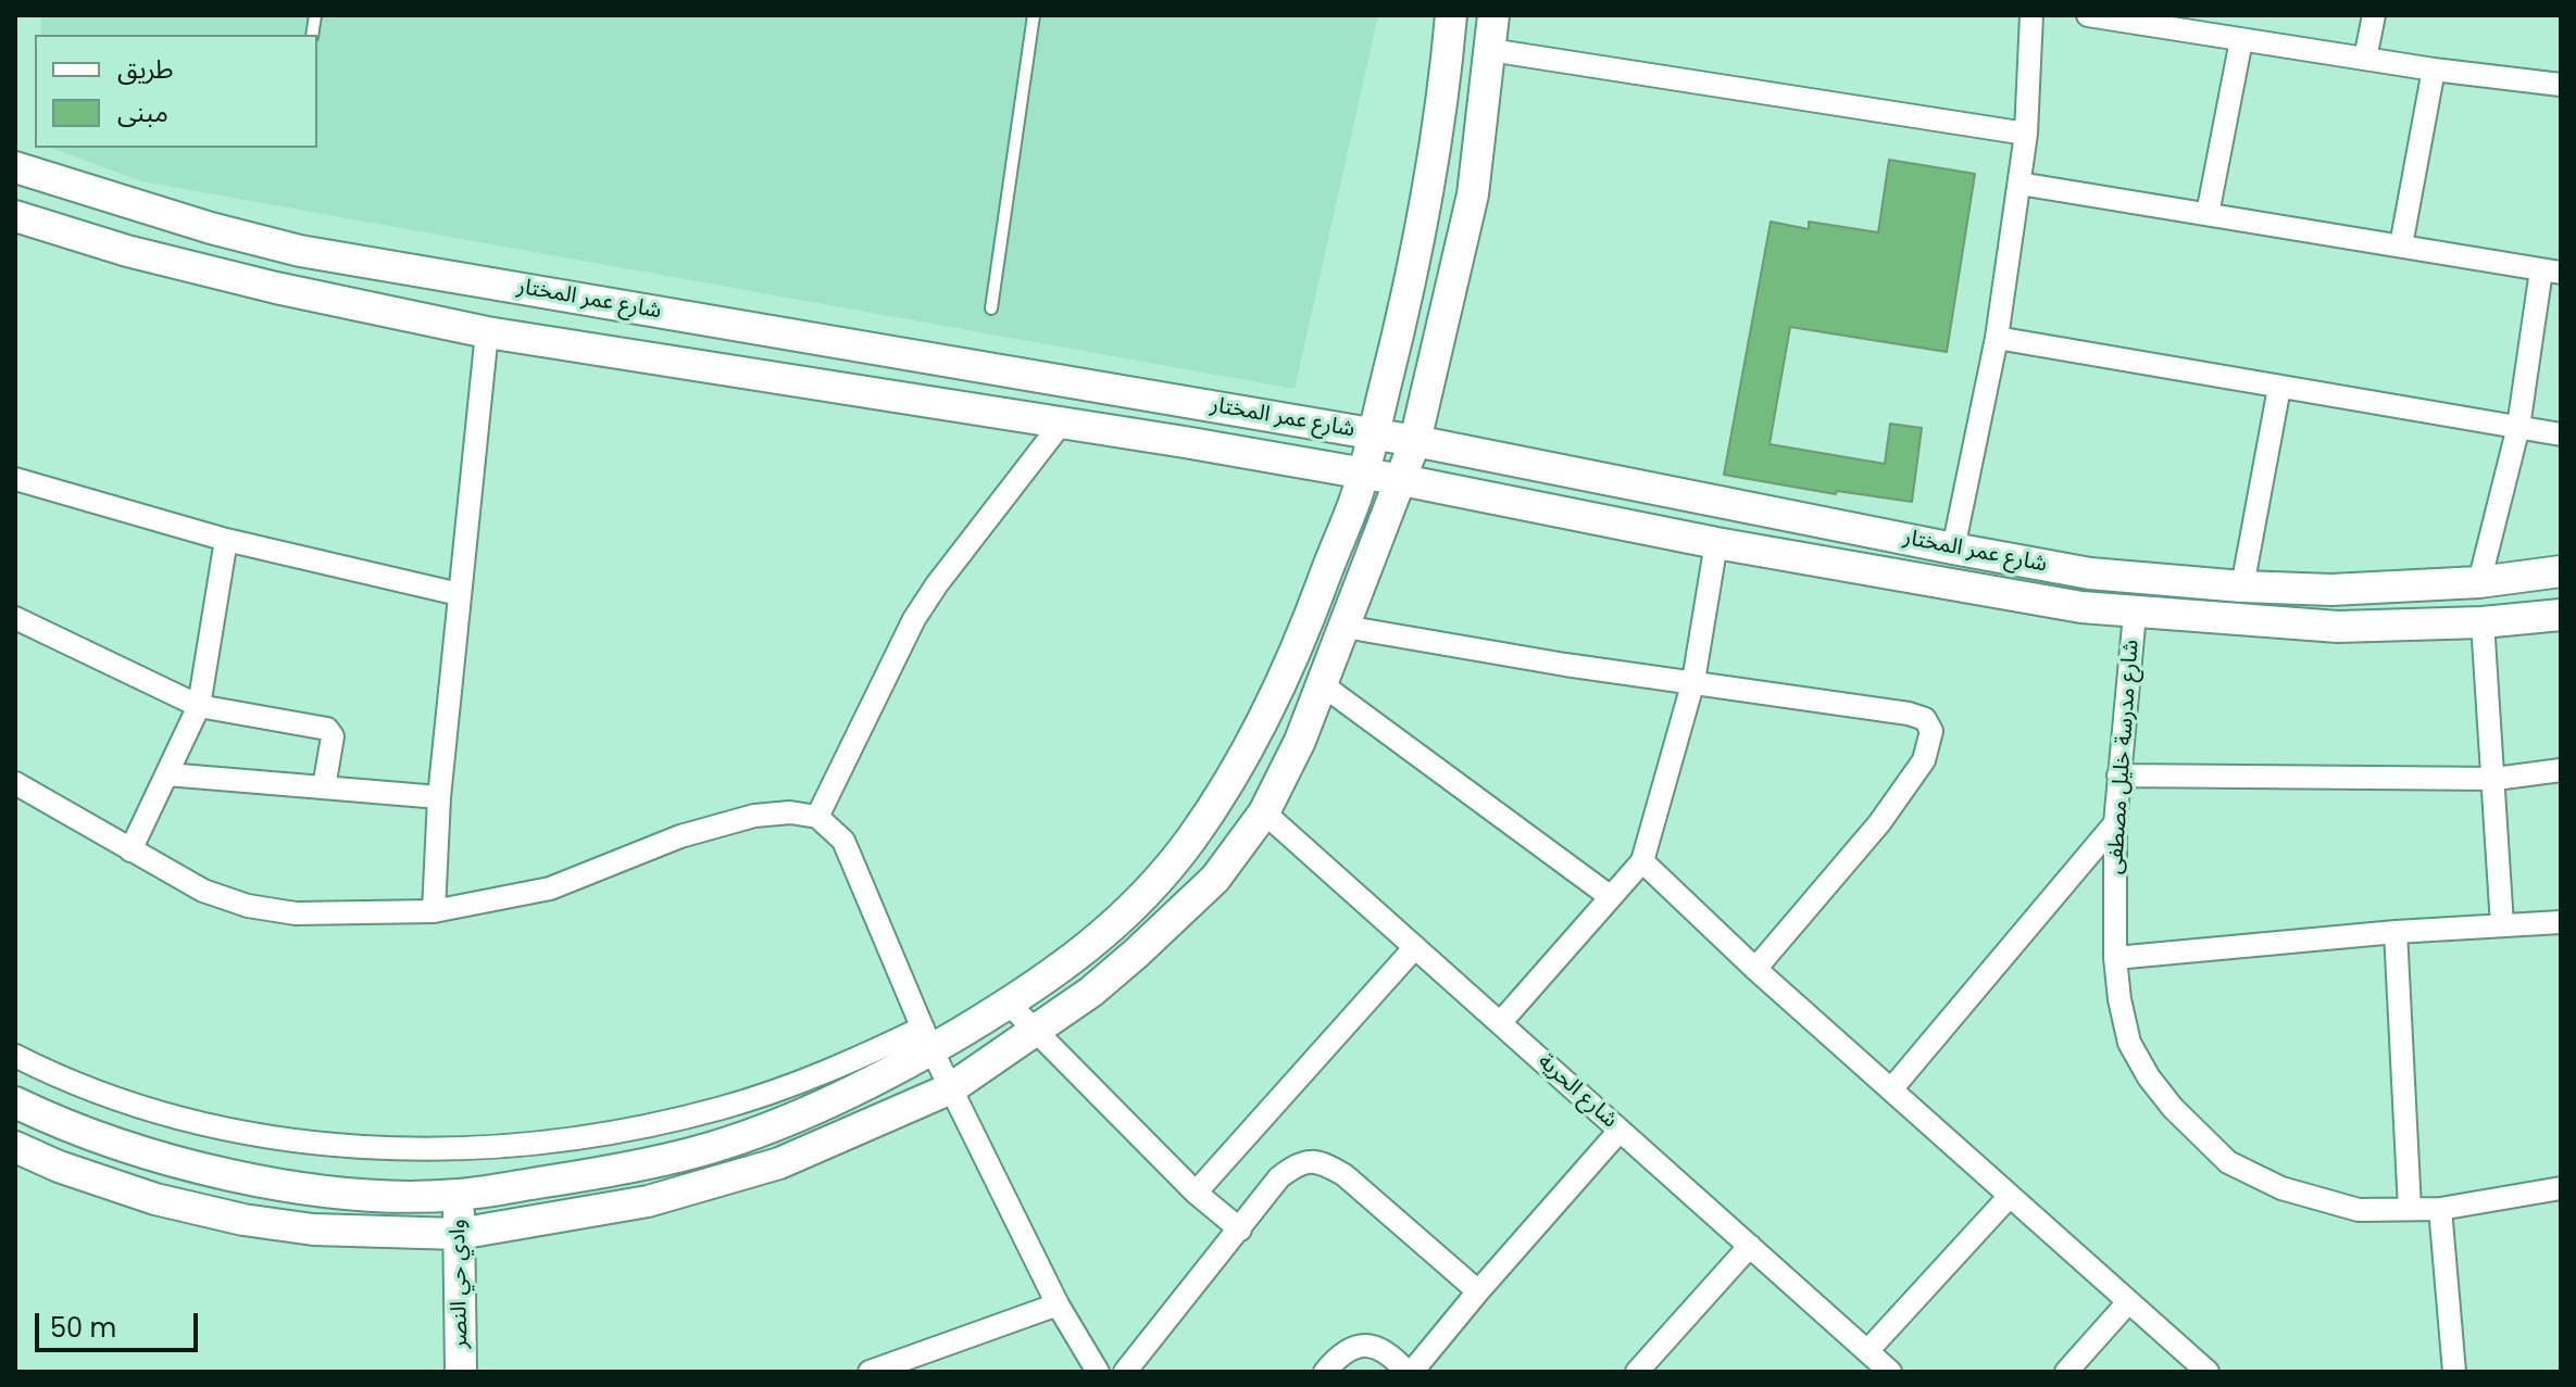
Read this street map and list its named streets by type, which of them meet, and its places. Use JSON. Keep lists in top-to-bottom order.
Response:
{
  "streets": {
    "street": [
      "شارع عمر المختار",
      "شارع مدرسة خليل مصطفى",
      "شارع الحرية",
      "وادي حي النصر"
    ]
  },
  "crossings": [
    ["شارع عمر المختار", "شارع مدرسة خليل مصطفى"]
  ],
  "legend": ["طريق", "مبنى"],
  "scale_bar": "50 m"
}
